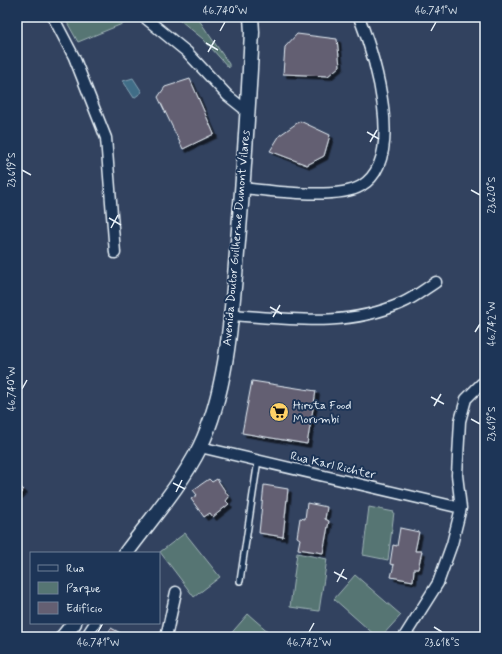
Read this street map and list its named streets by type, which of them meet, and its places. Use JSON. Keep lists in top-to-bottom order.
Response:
{
  "streets": {
    "main road": ["Avenida Doutor Guilherme Dumont Vilares"],
    "street": ["Rua Karl Richter"]
  },
  "crossings": [
    ["Avenida Doutor Guilherme Dumont Vilares", "Rua Karl Richter"]
  ],
  "places": {
    "supermarket": ["Hirota Food Morumbi"]
  },
  "legend": ["Rua", "Parque", "Edifício"],
  "coordinates": [
    "46.740°W",
    "46.741°W",
    "23.619°S",
    "23.620°S",
    "46.742°W",
    "23.618°S"
  ]
}
